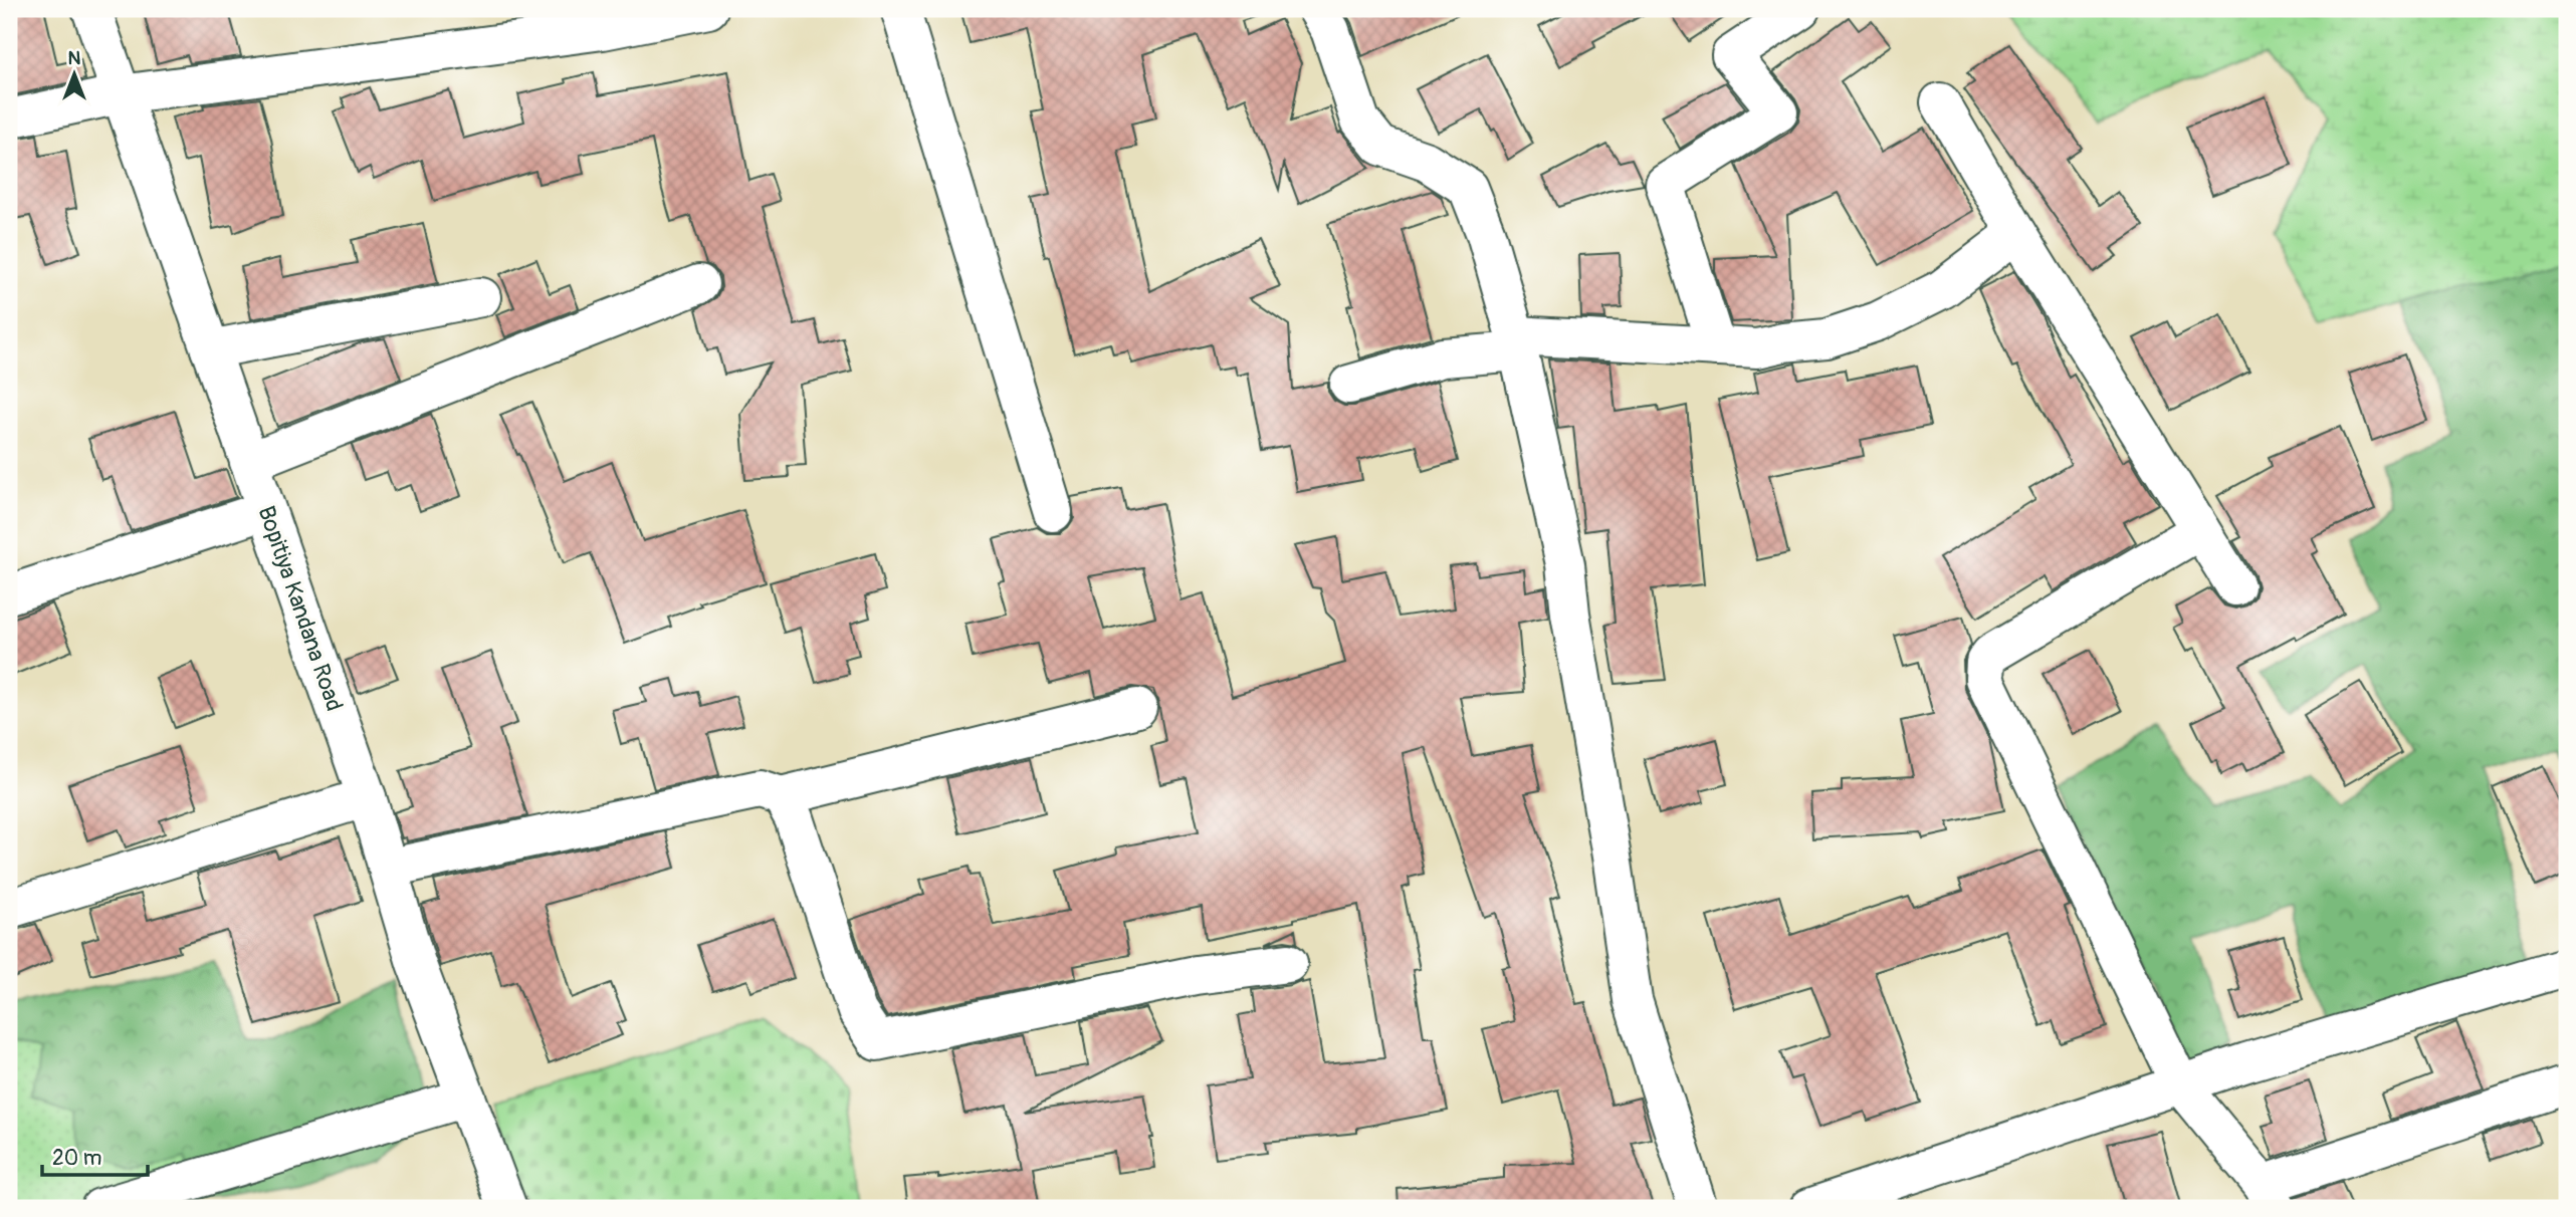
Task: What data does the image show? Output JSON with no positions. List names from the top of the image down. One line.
{"streets":{"street":["Bopitiya Kandana Road"]},"scale_bar":"20 m","north":"top"}
